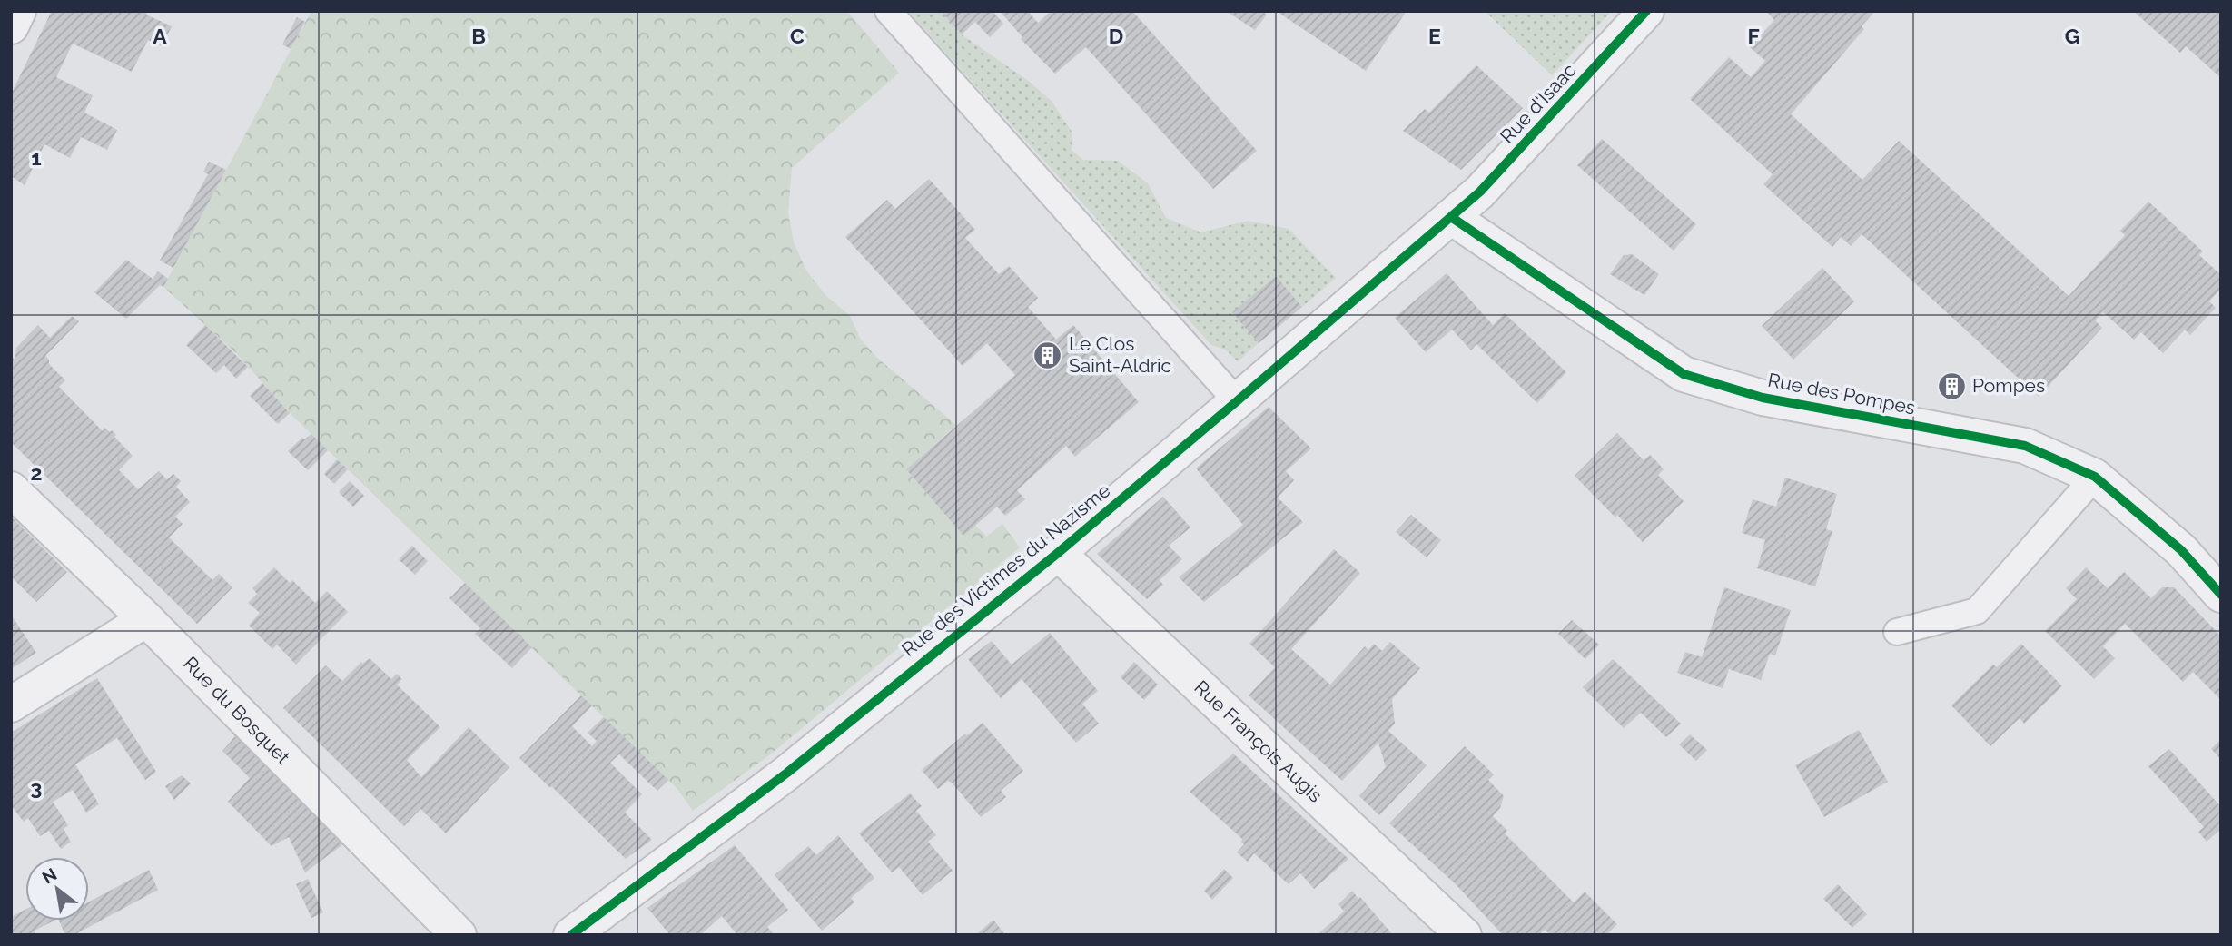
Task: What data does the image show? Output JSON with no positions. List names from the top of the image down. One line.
{"streets":{"street":["Rue d'Isaac","Rue des Pompes","Rue des Victimes du Nazisme","Rue du Bosquet","Rue François Augis"]},"crossings":[["Rue d'Isaac","Rue des Pompes"],["Rue d'Isaac","Rue des Victimes du Nazisme"],["Rue des Pompes","Rue des Victimes du Nazisme"],["Rue des Victimes du Nazisme","Rue François Augis"]],"places":{"building":["Le Clos Saint-Aldric","Pompes"]},"north":"top left","grid":{"columns":["A","B","C","D","E","F","G"],"rows":["1","2","3"]}}
